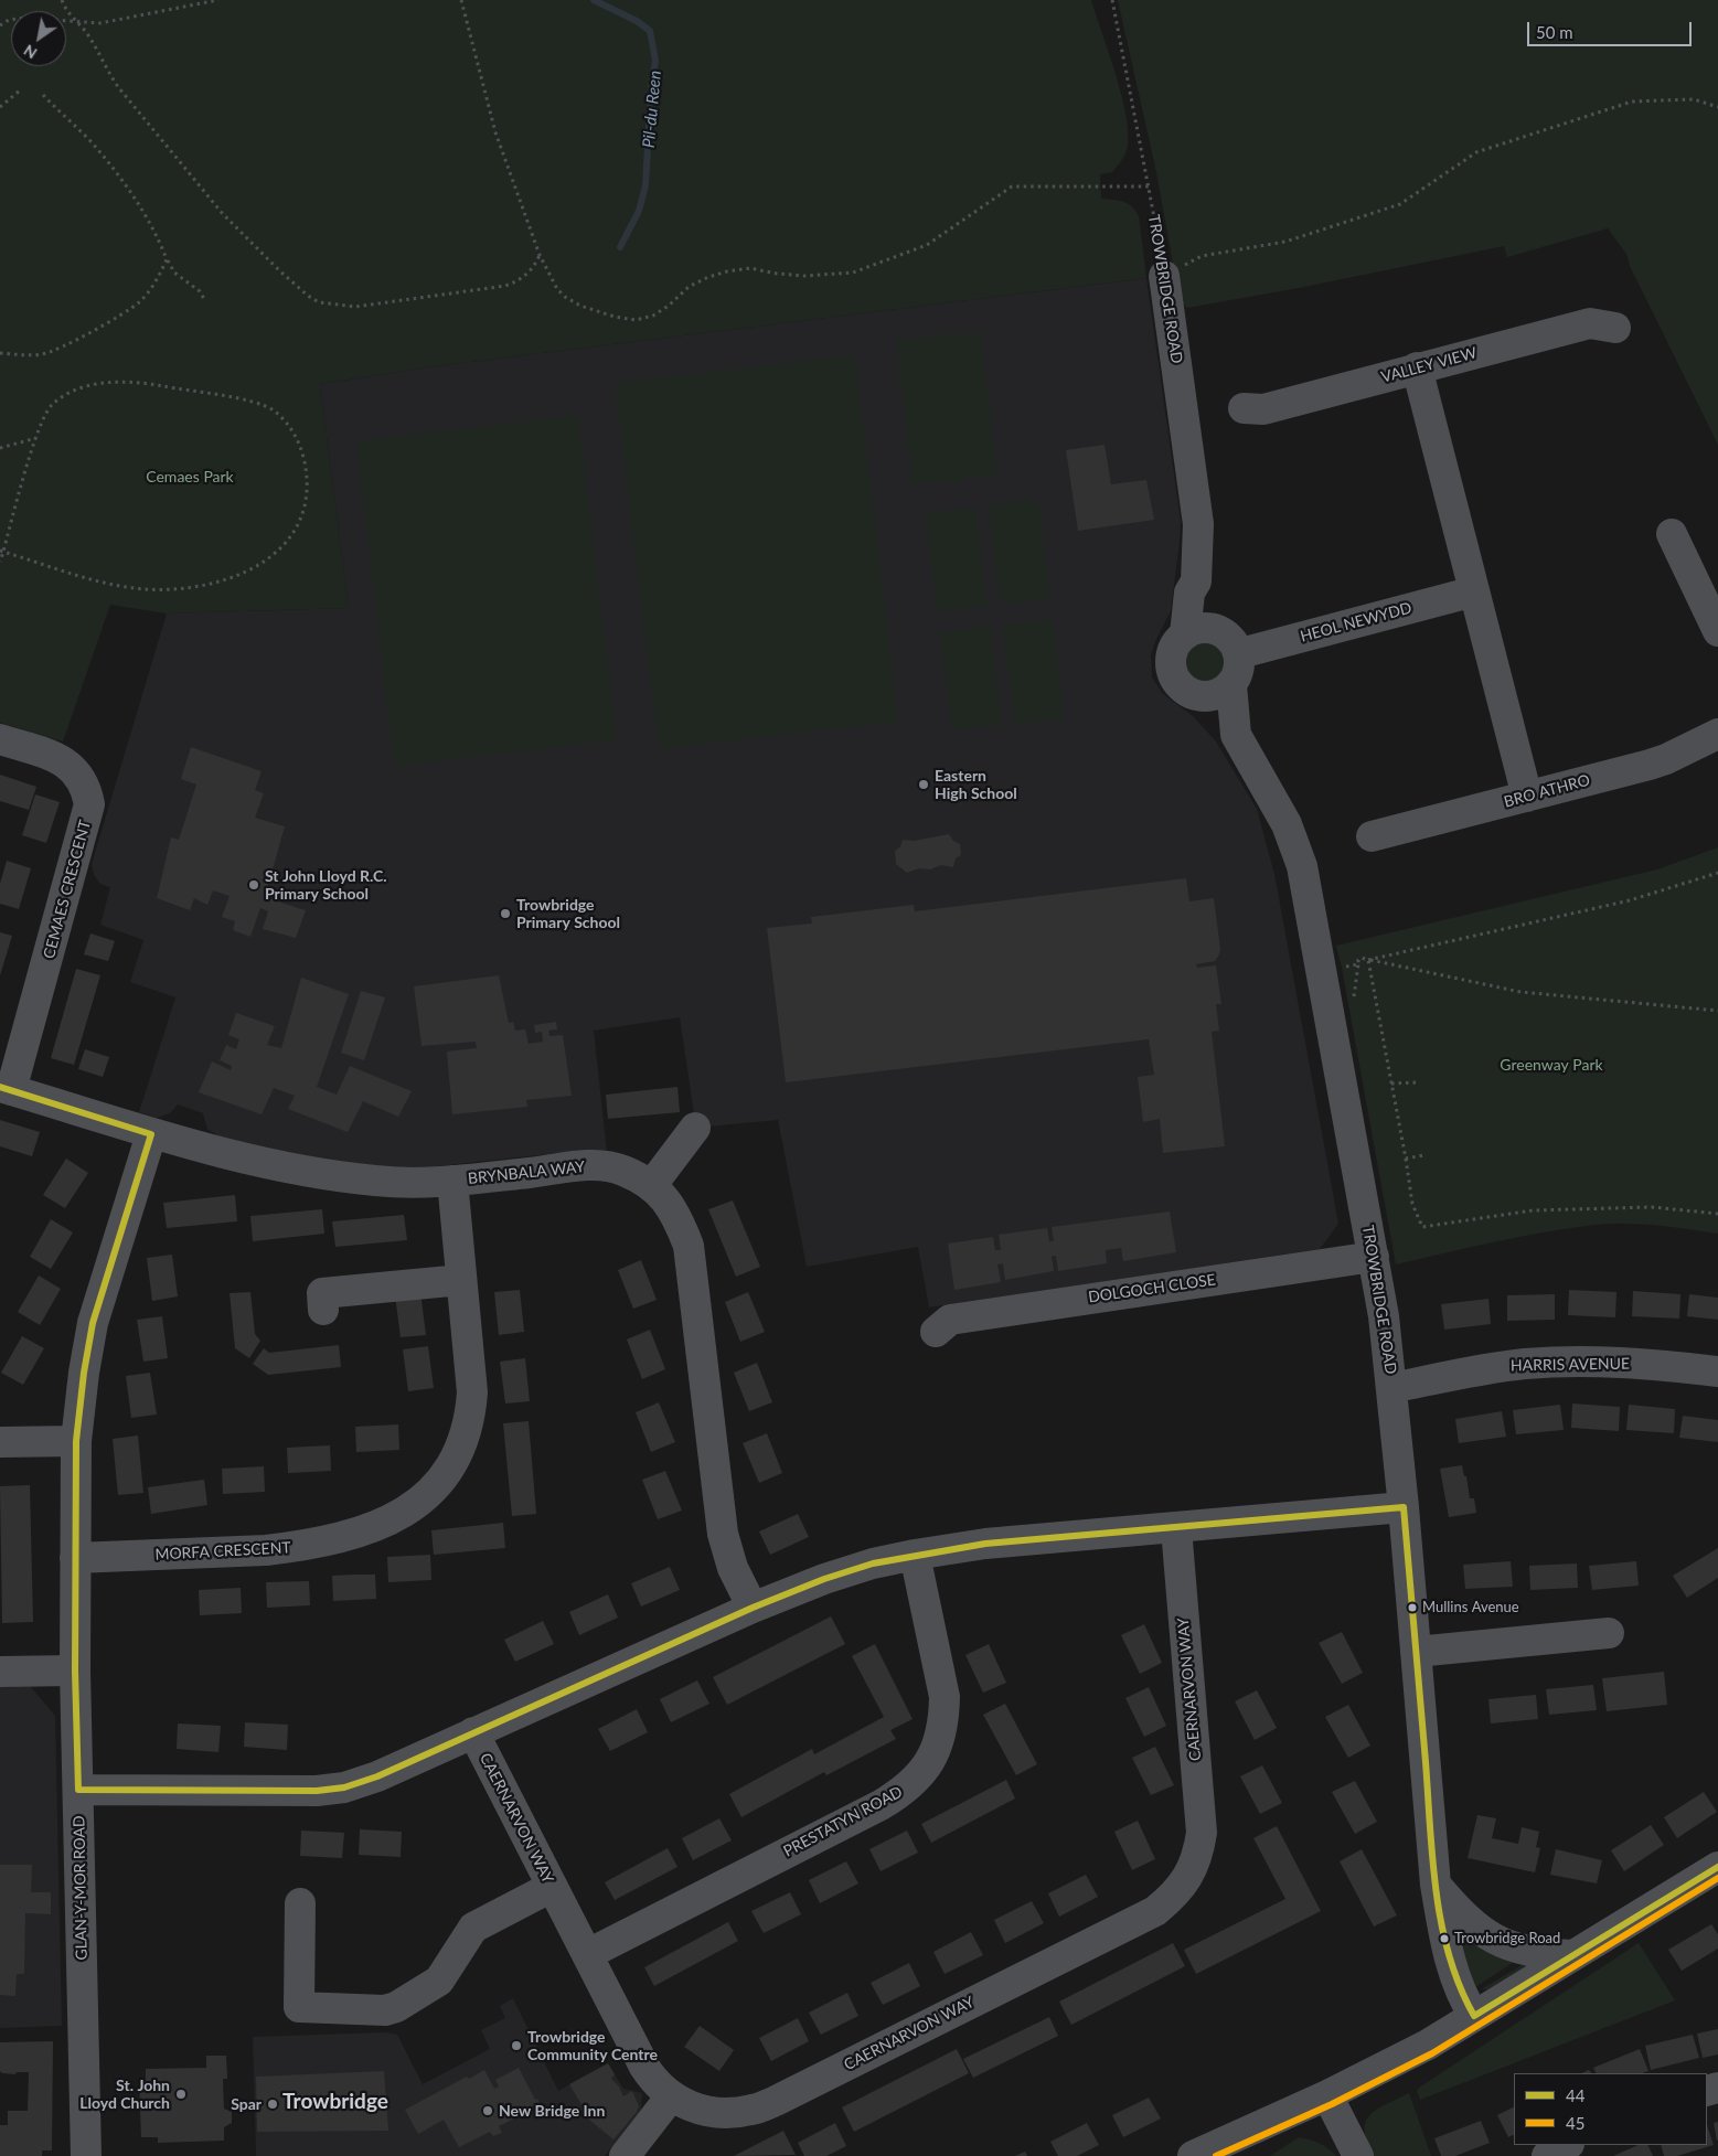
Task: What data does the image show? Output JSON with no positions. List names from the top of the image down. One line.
{"streets":{"street":["TROWBRIDGE ROAD","VALLEY VIEW","HEOL NEWYDD","BRO ATHRO","CEMAES CRESCENT","BRYNBALA WAY","DOLGOCH CLOSE","HARRIS AVENUE","MORFA CRESCENT","CAERNARVON WAY","PRESTATYN ROAD","GLAN-Y-MOR ROAD"]},"crossings":[["TROWBRIDGE ROAD","HEOL NEWYDD"],["TROWBRIDGE ROAD","DOLGOCH CLOSE"],["TROWBRIDGE ROAD","HARRIS AVENUE"],["CEMAES CRESCENT","BRYNBALA WAY"],["BRYNBALA WAY","MORFA CRESCENT"],["BRYNBALA WAY","GLAN-Y-MOR ROAD"],["MORFA CRESCENT","GLAN-Y-MOR ROAD"],["CAERNARVON WAY","PRESTATYN ROAD"]],"districts":["Trowbridge"],"water":["Pil-du Reen"],"parks":["Cemaes Park","Greenway Park"],"places":["Eastern High School","St John Lloyd R.C. Primary School","Trowbridge Primary School","Mullins Avenue","Trowbridge Road","Trowbridge Community Centre","St. John Lloyd Church","Spar","New Bridge Inn"],"lines":["transit line 44","transit line 45"],"legend":["44","45"],"scale_bar":"50 m","north":"bottom left"}
